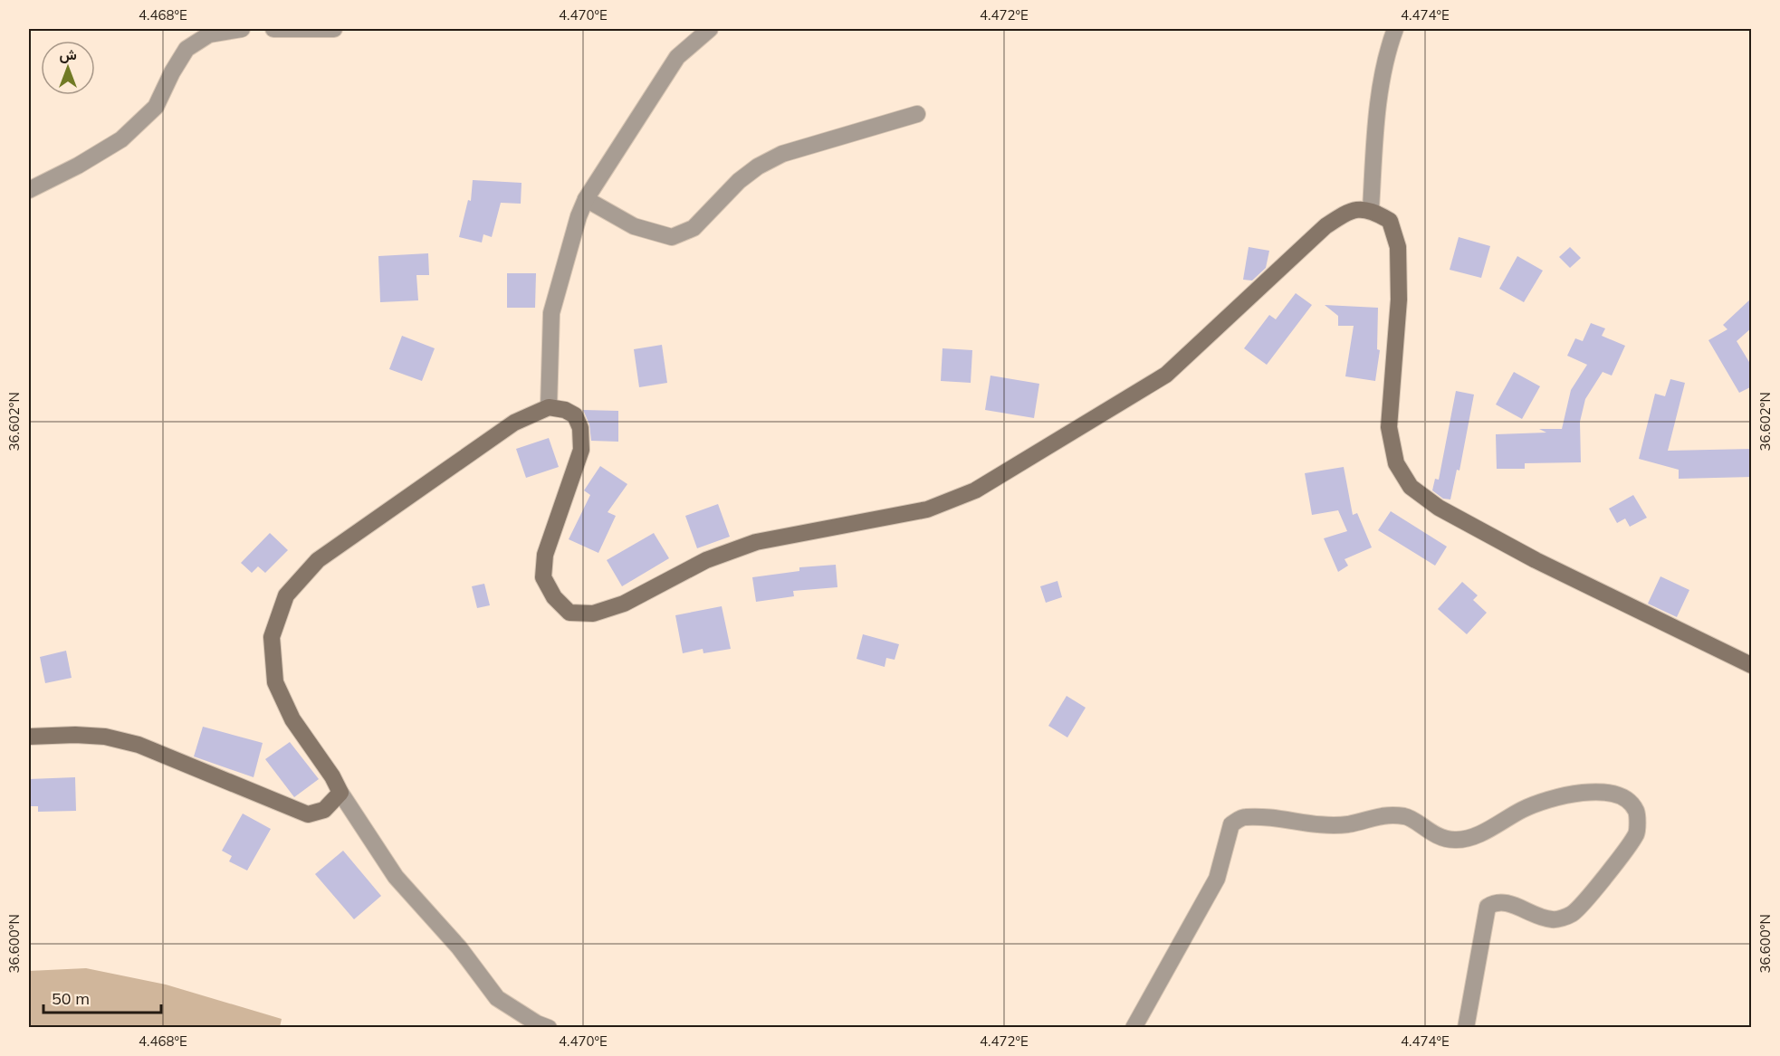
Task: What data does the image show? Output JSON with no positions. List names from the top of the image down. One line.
{"scale_bar":"50 m","north":"top","coordinates":["4.468°E","4.470°E","4.472°E","4.474°E","36.602°N","36.600°N"]}
